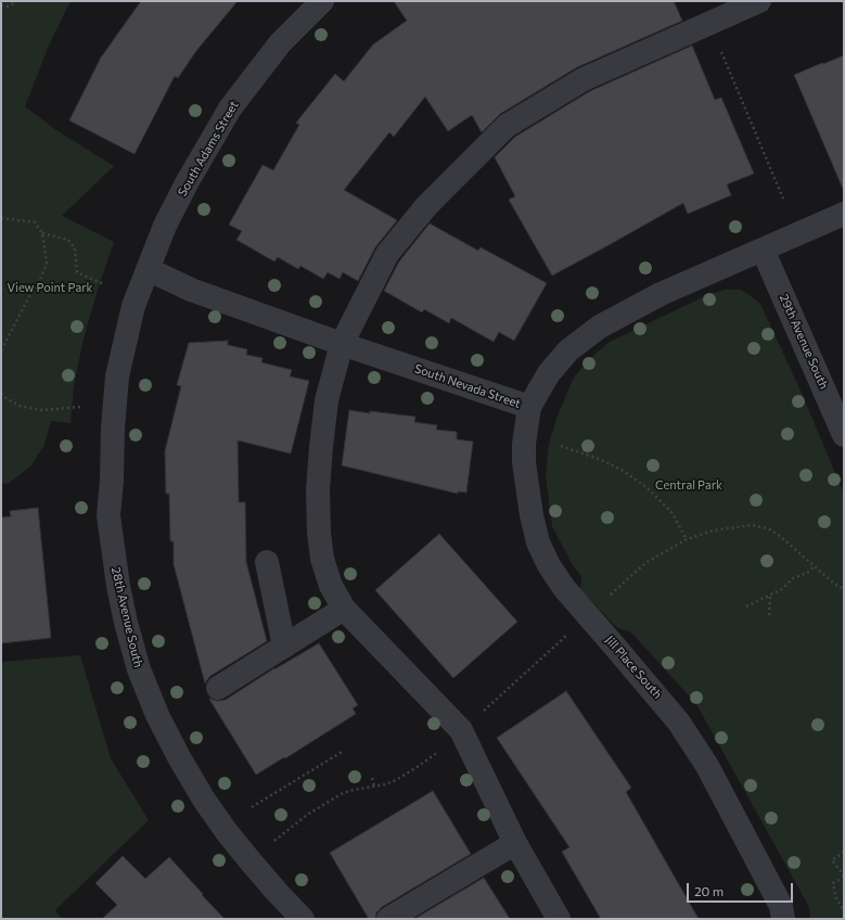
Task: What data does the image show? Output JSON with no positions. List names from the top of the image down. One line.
{"streets":{"street":["South Adams Street","29th Avenue South","South Nevada Street","28th Avenue South","Jill Place South"]},"crossings":[["South Adams Street","South Nevada Street"],["South Adams Street","28th Avenue South"],["29th Avenue South","South Nevada Street"],["South Nevada Street","28th Avenue South"],["South Nevada Street","Jill Place South"]],"parks":["View Point Park","Central Park"],"scale_bar":"20 m"}
